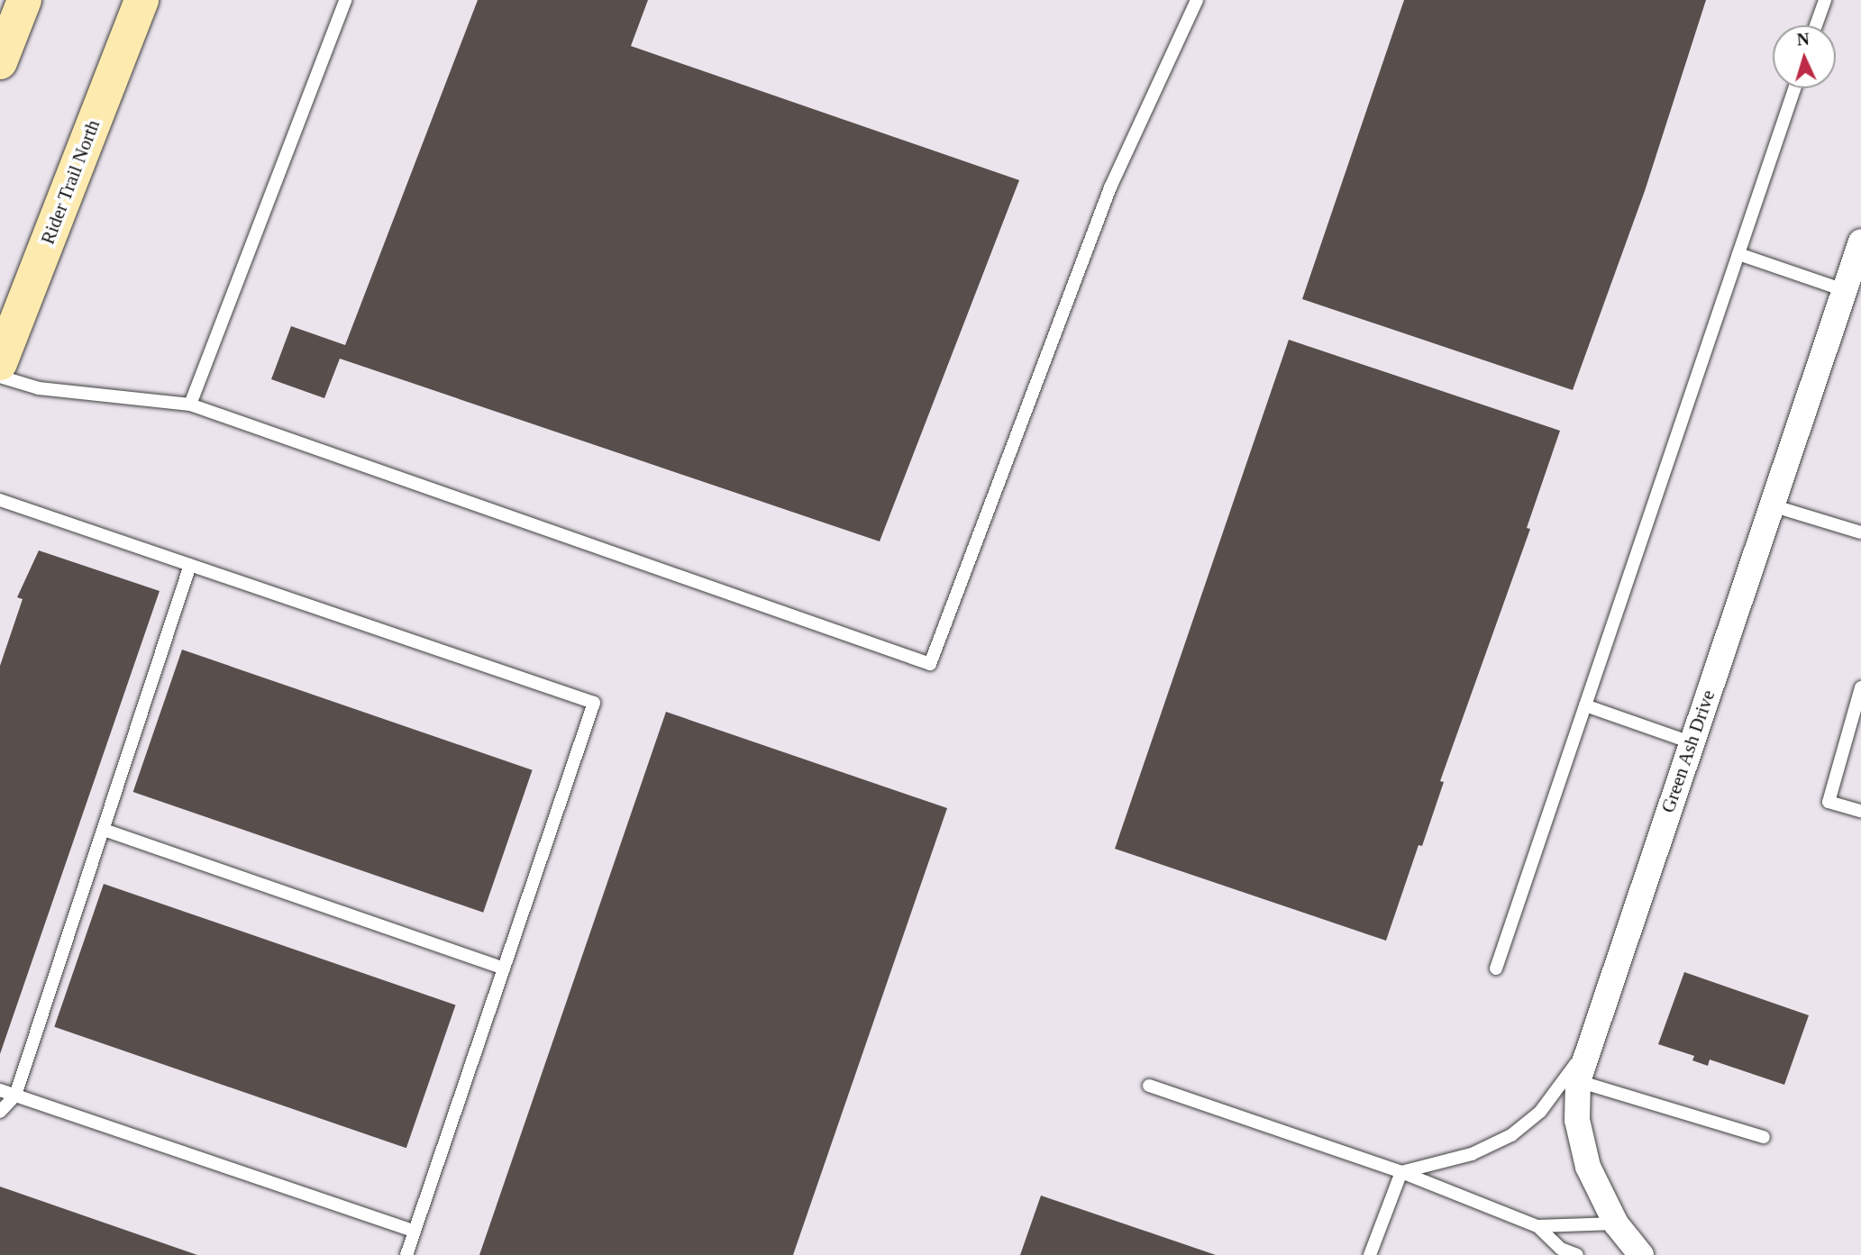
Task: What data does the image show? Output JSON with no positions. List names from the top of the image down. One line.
{"streets":{"street":["Rider Trail North","Green Ash Drive"]},"north":"top"}
